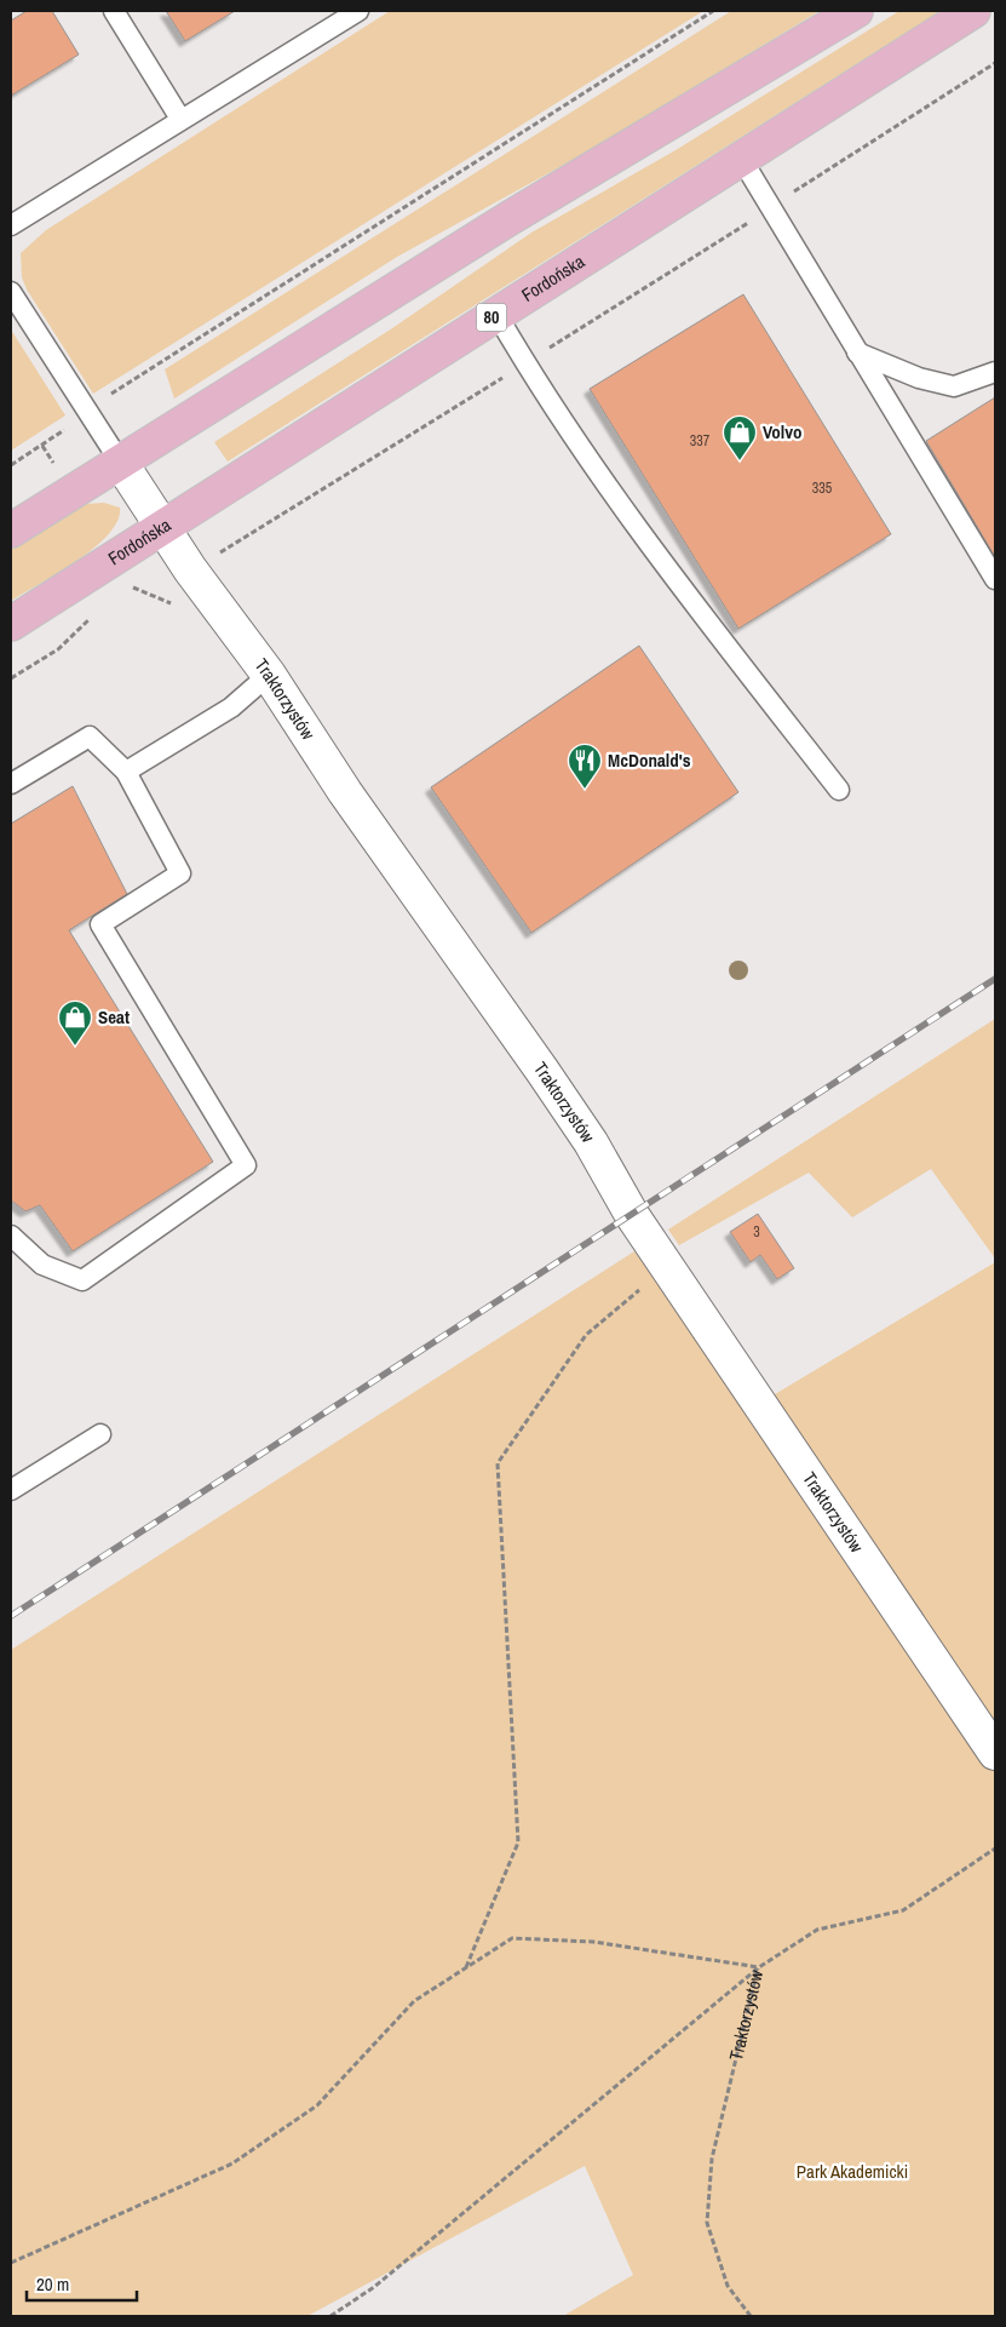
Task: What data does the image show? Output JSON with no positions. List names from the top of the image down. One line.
{"streets":{"main road":["Fordońska","80"],"street":["Traktorzystów"]},"crossings":[["Fordońska","Traktorzystów"]],"parks":["Park Akademicki"],"places":{"shop":["Volvo","Seat"],"restaurant":["McDonald's"]},"house_numbers":["337","335","3"],"scale_bar":"20 m"}
